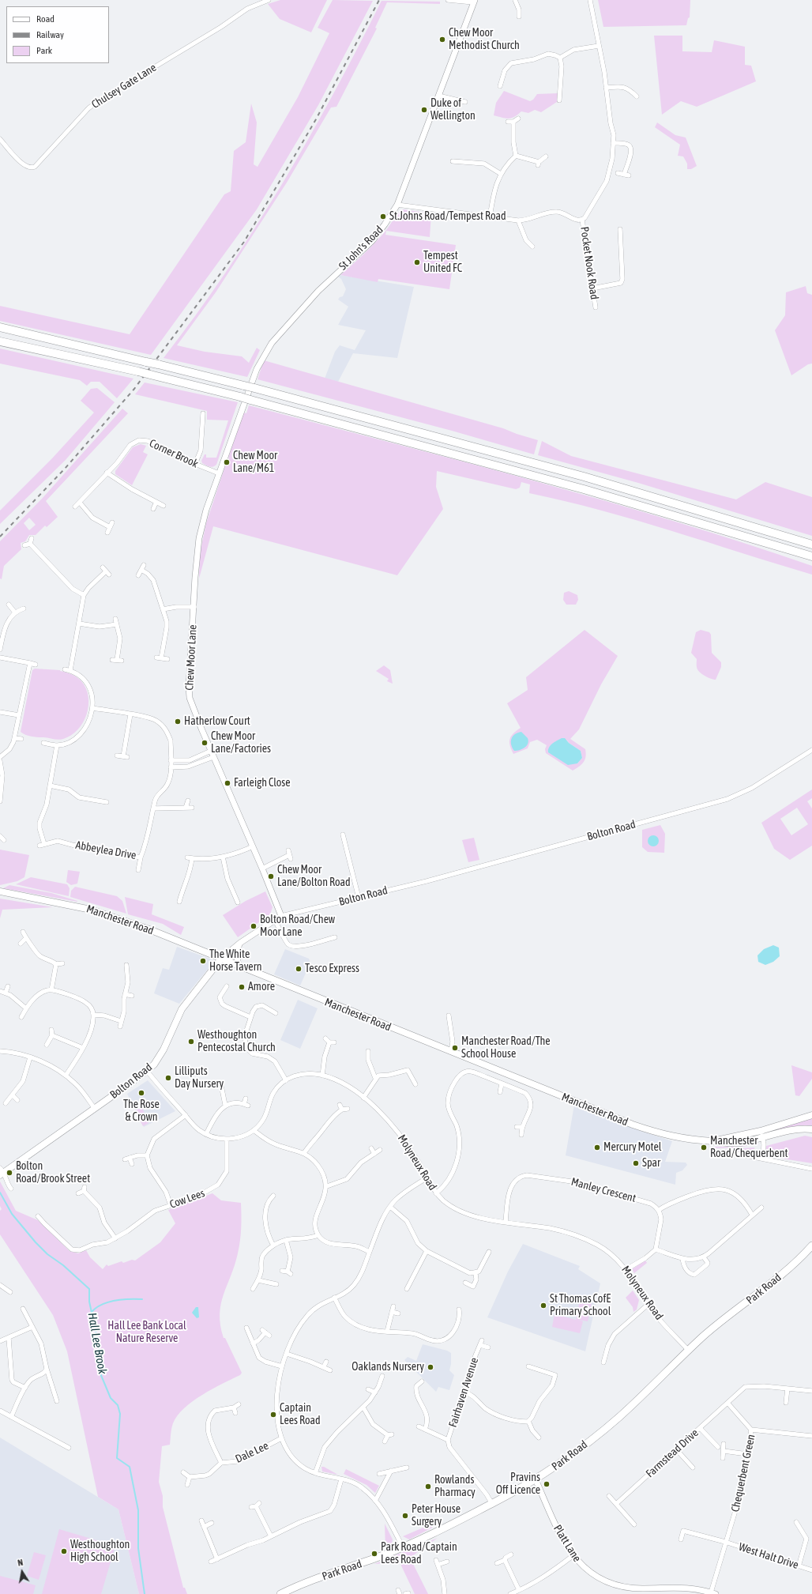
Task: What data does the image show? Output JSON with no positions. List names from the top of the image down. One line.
{"streets":{"highway":["Park Road"],"main road":["Bolton Road","Manchester Road"],"street":["Chulsey Gate Lane","St John's Road","Pocket Nook Road","Corner Brook","Chew Moor Lane","Abbeylea Drive","Molyneux Road","Manley Crescent","Cow Lees","Fairhaven Avenue","Dale Lee","Farmstead Drive","Chequerbent Green","Platt Lane","West Halt Drive"]},"crossings":[["St John's Road","Chew Moor Lane"],["Corner Brook","Chew Moor Lane"],["Chew Moor Lane","Bolton Road"],["Bolton Road","Manchester Road"],["Bolton Road","Molyneux Road"],["Molyneux Road","Manley Crescent"],["Molyneux Road","Cow Lees"],["Molyneux Road","Park Road"],["Park Road","Platt Lane"],["Chequerbent Green","Platt Lane"],["Chequerbent Green","West Halt Drive"]],"water":["Hall Lee Brook"],"parks":["Hall Lee Bank Local Nature Reserve"],"places":["Chew Moor Methodist Church","Duke of Wellington","St.Johns Road/Tempest Road","Tempest United FC","Chew Moor Lane/M61","Hatherlow Court","Chew Moor Lane/Factories","Farleigh Close","Chew Moor Lane/Bolton Road","Bolton Road/Chew Moor Lane","The White Horse Tavern","Tesco Express","Amore","Westhoughton Pentecostal Church","Manchester Road/The School House","Lilliputs Day Nursery","The Rose & Crown","Mercury Motel","Manchester Road/Chequerbent","Spar","Bolton Road/Brook Street","St Thomas CofE Primary School","Oaklands Nursery","Captain Lees Road","Pravins Off Licence","Rowlands Pharmacy","Peter House Surgery","Westhoughton High School","Park Road/Captain Lees Road"],"legend":["Road","Railway","Park"],"north":"top"}
